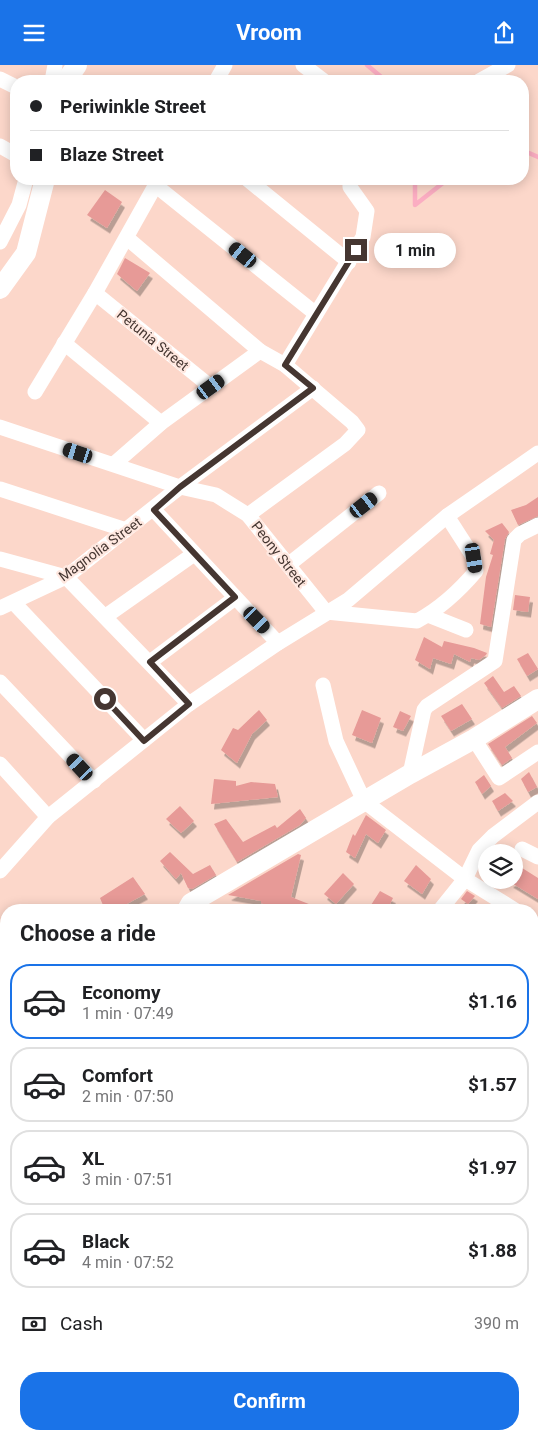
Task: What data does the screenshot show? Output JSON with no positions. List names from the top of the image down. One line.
{"streets":{"street":["Petunia Street","Magnolia Street","Peony Street"]},"crossings":[["Magnolia Street","Peony Street"]],"page":{"header":"Vroom","banner":["Periwinkle Street","Blaze Street"],"bubble":"1 min","heading":"Choose a ride","list":[{"name":"Economy","note":"1 min · 07:49","value":"$1.16"},{"name":"Comfort","note":"2 min · 07:50","value":"$1.57"},{"name":"XL","note":"3 min · 07:51","value":"$1.97"},{"name":"Black","note":"4 min · 07:52","value":"$1.88"}],"pay":["Cash","390 m"],"buttons":"Confirm"}}
